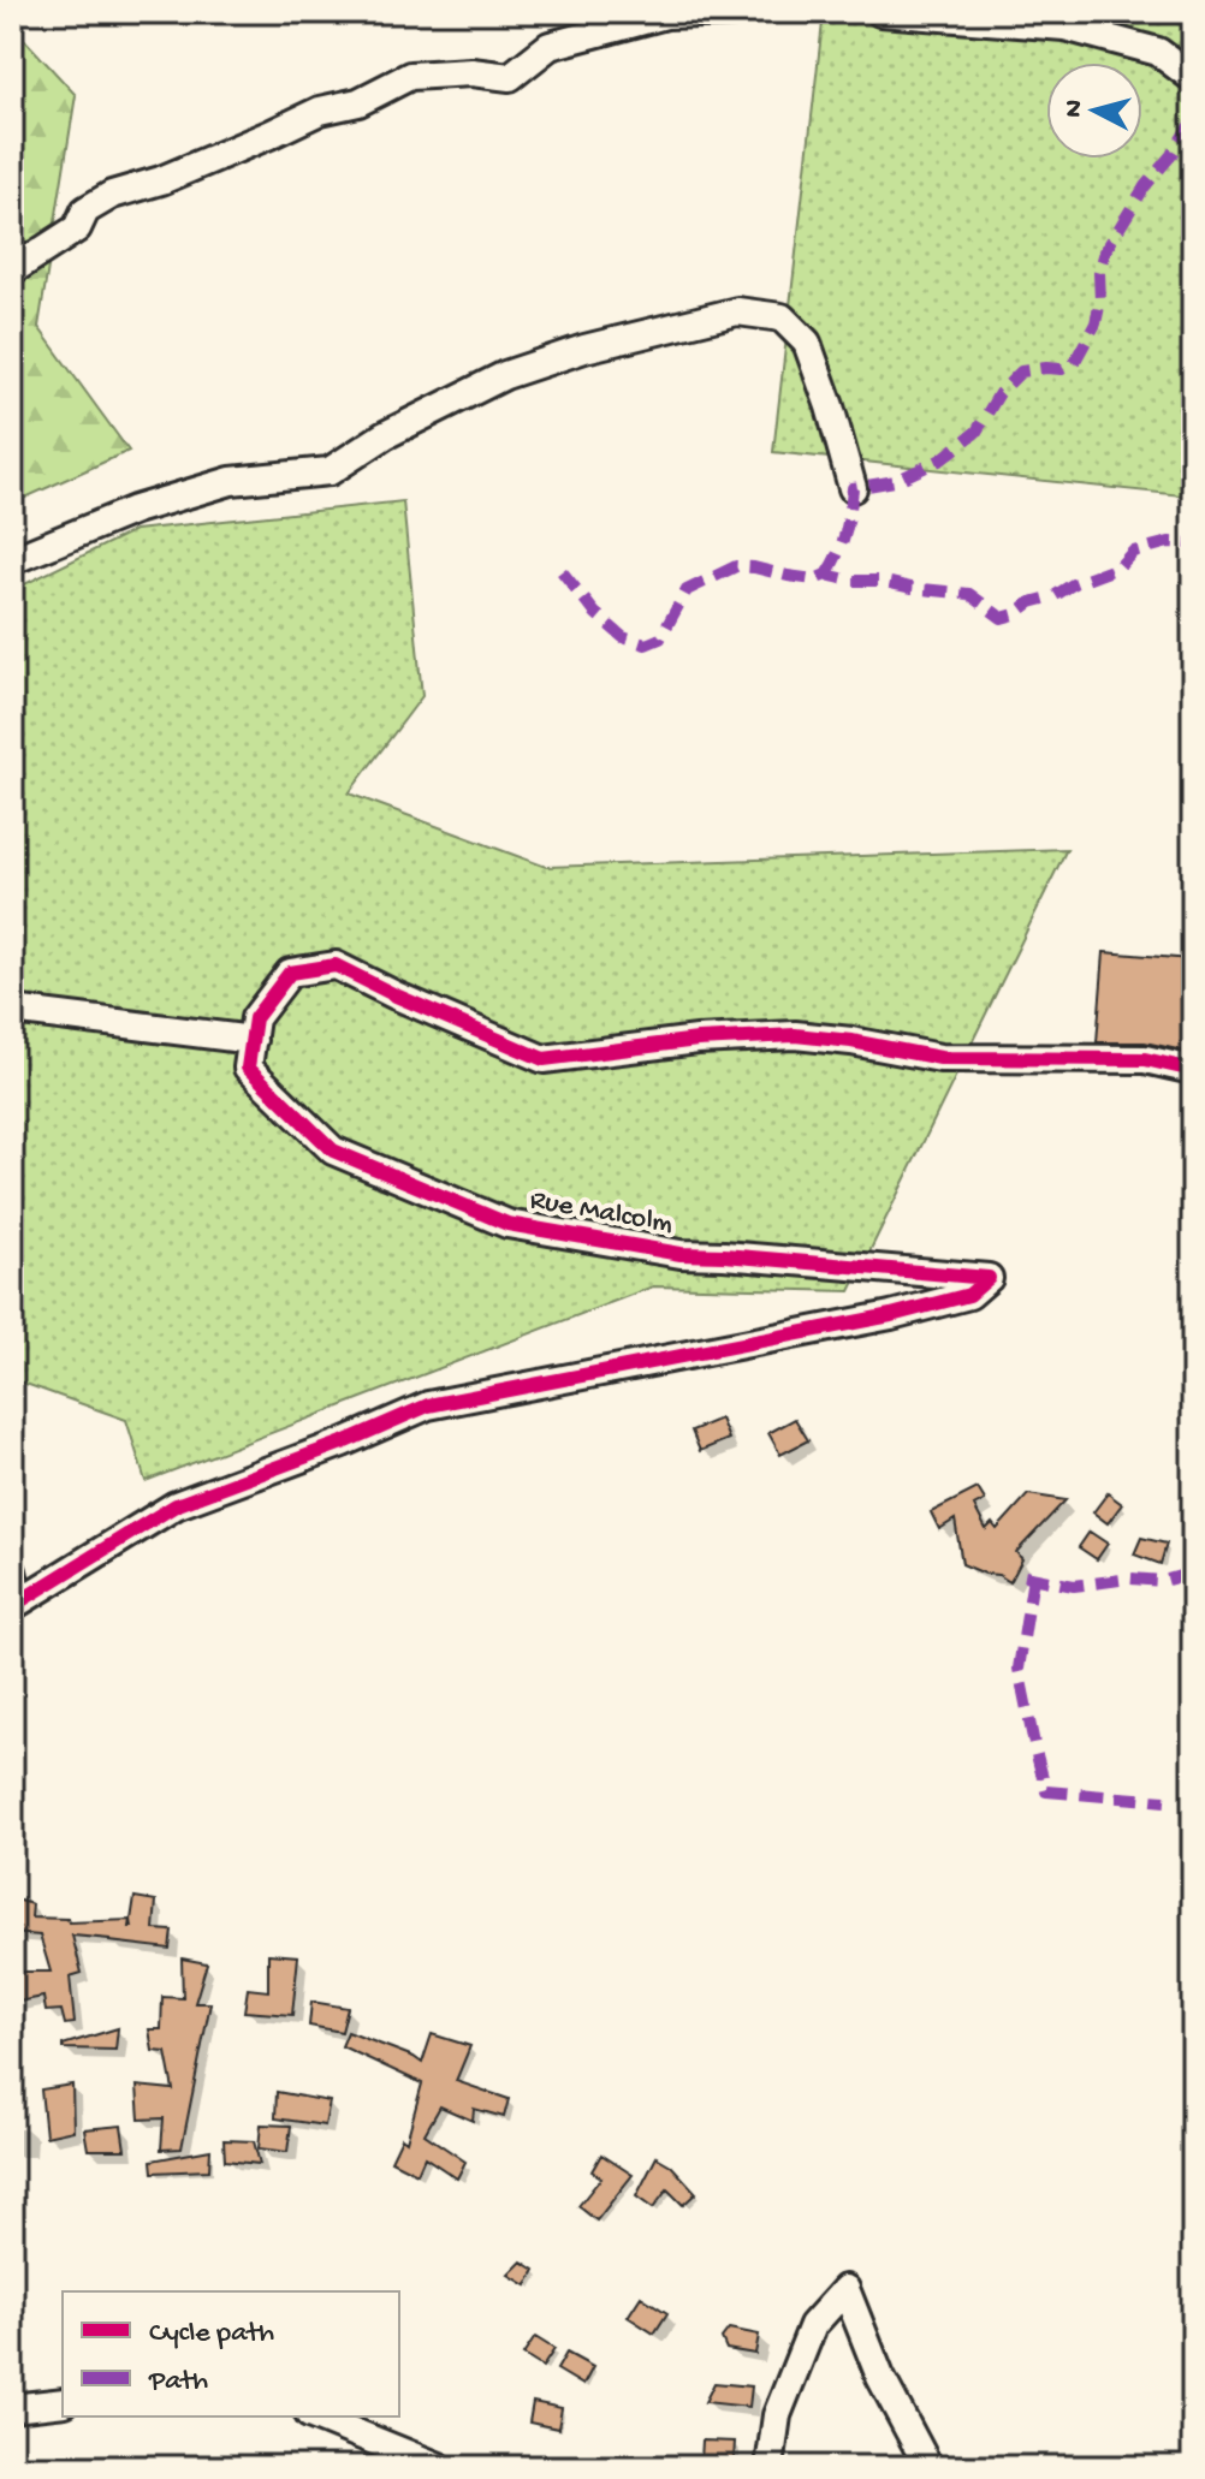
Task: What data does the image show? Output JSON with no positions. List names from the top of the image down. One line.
{"streets":{"street":["Rue Malcolm"]},"legend":["Cycle path","Path"],"north":"left"}
